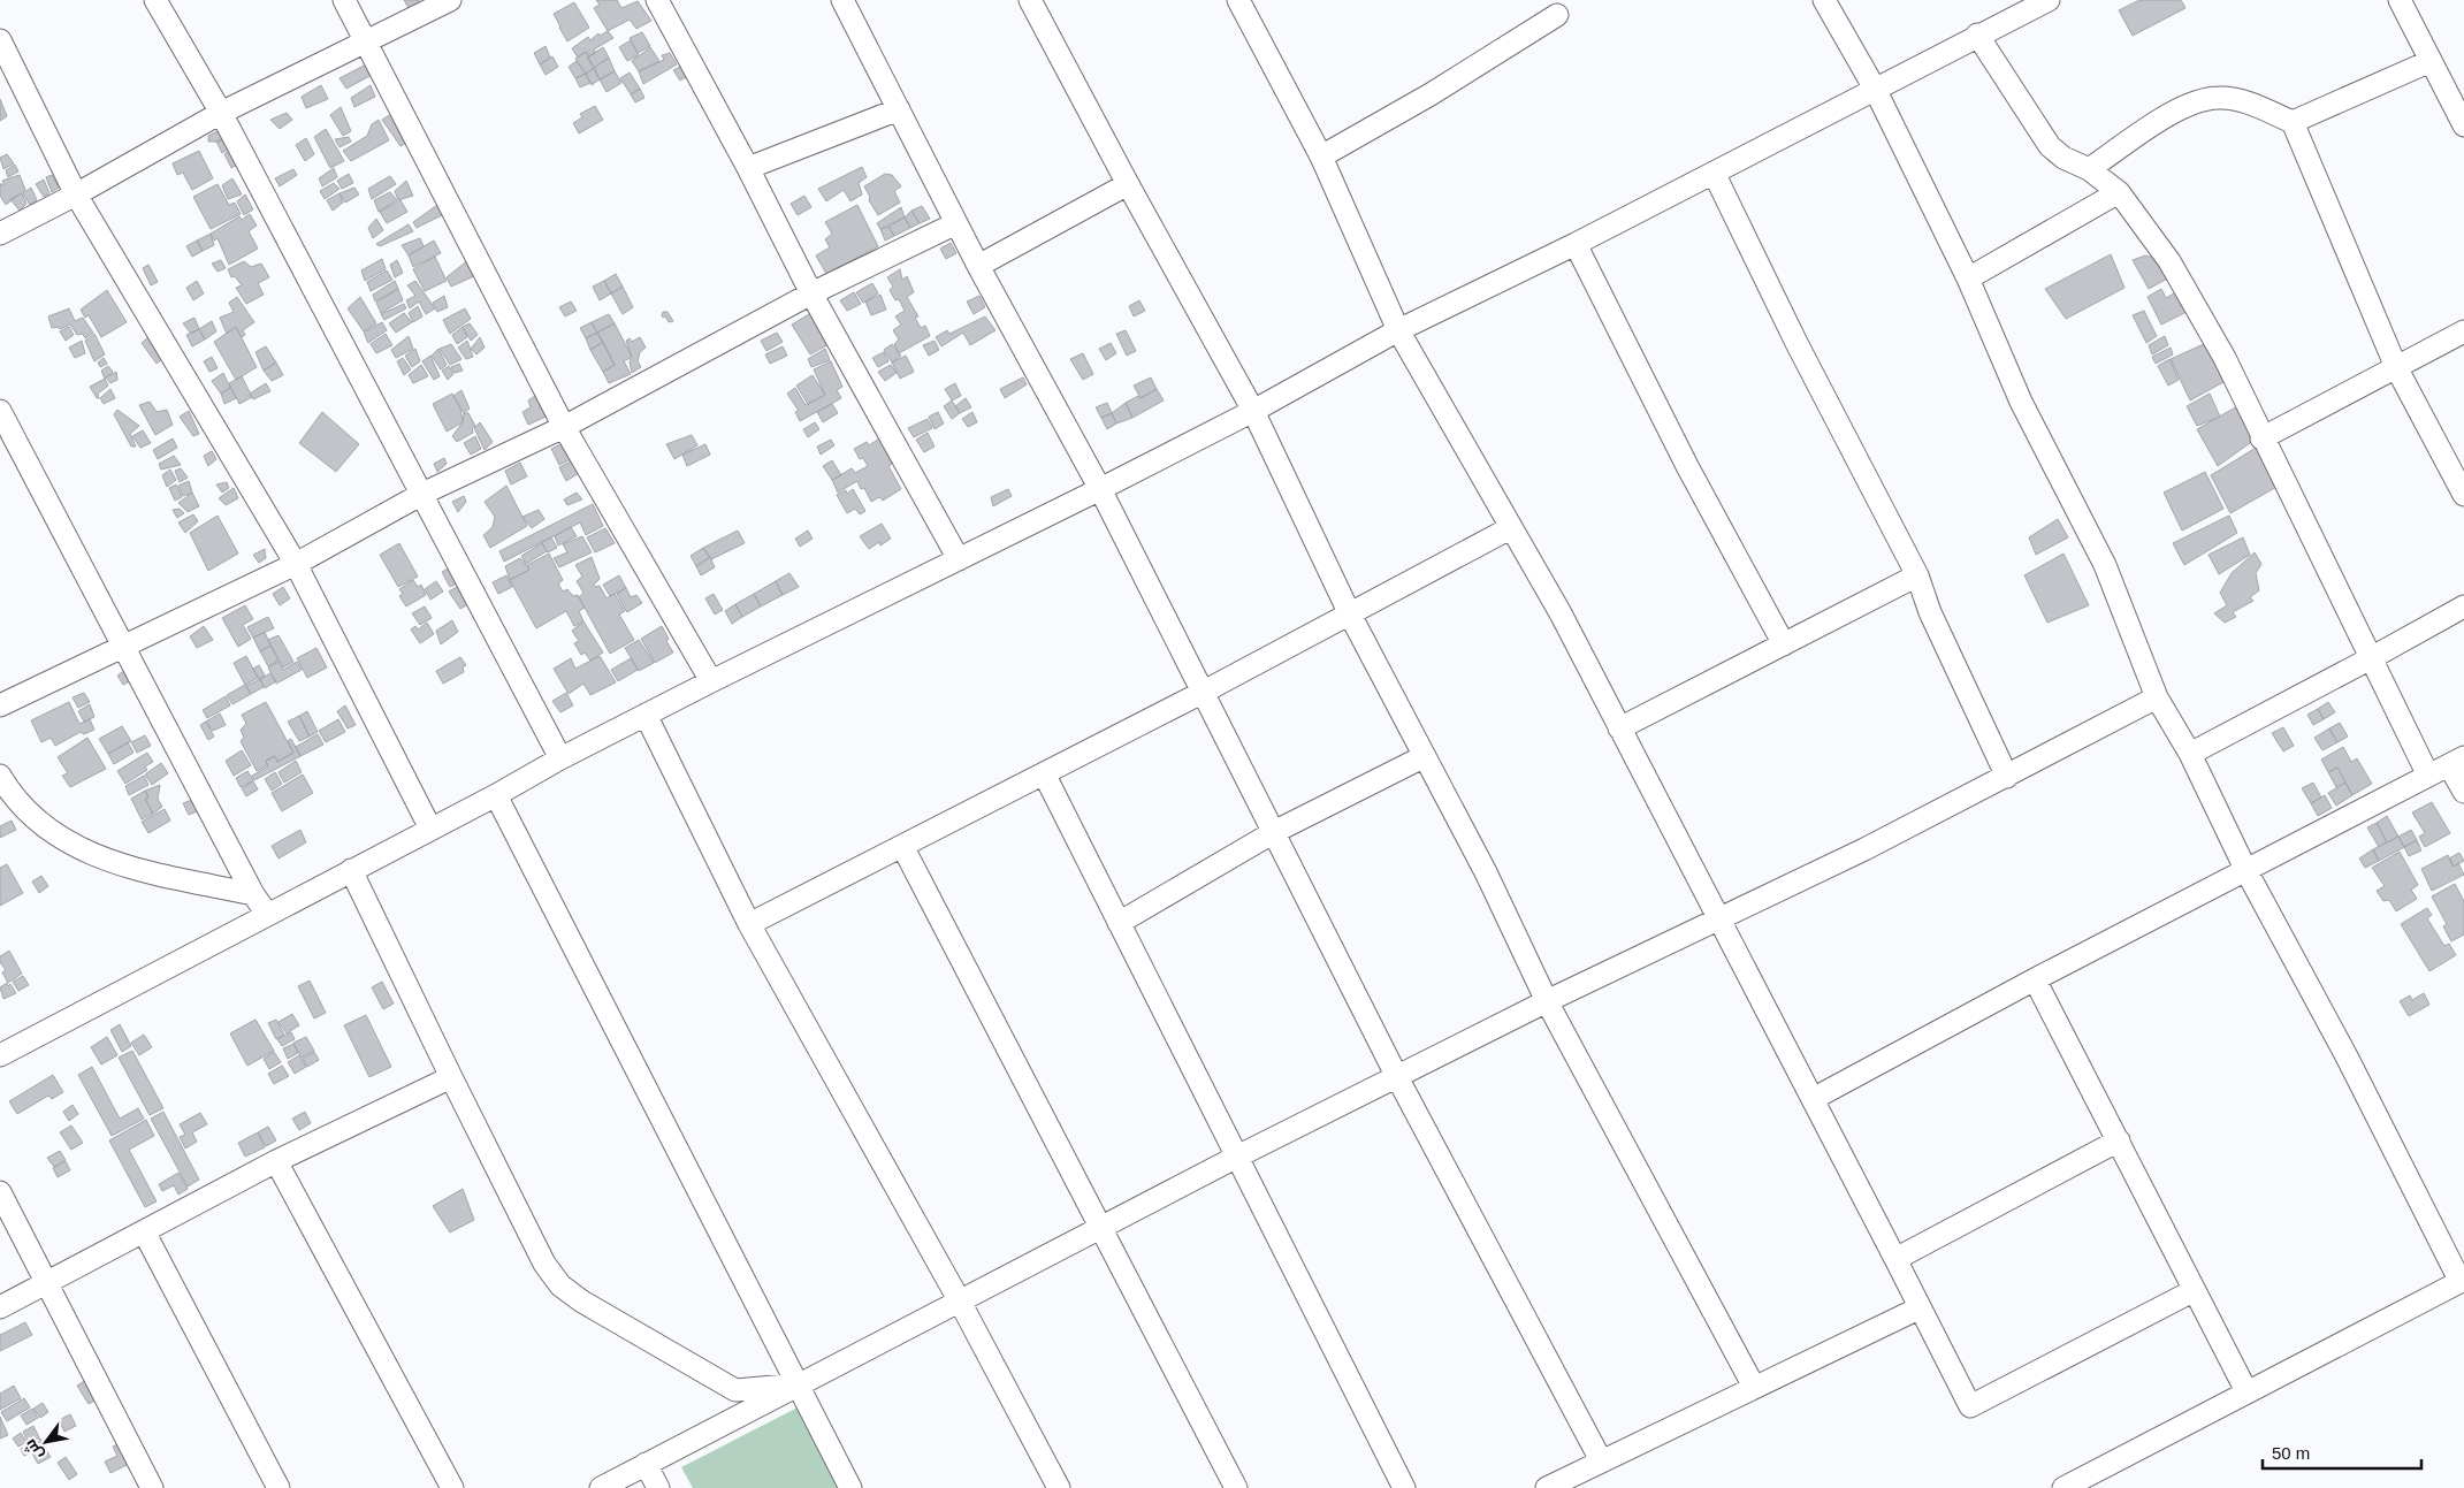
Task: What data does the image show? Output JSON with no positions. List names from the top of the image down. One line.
{"scale_bar":"50 m","north":"bottom left"}
